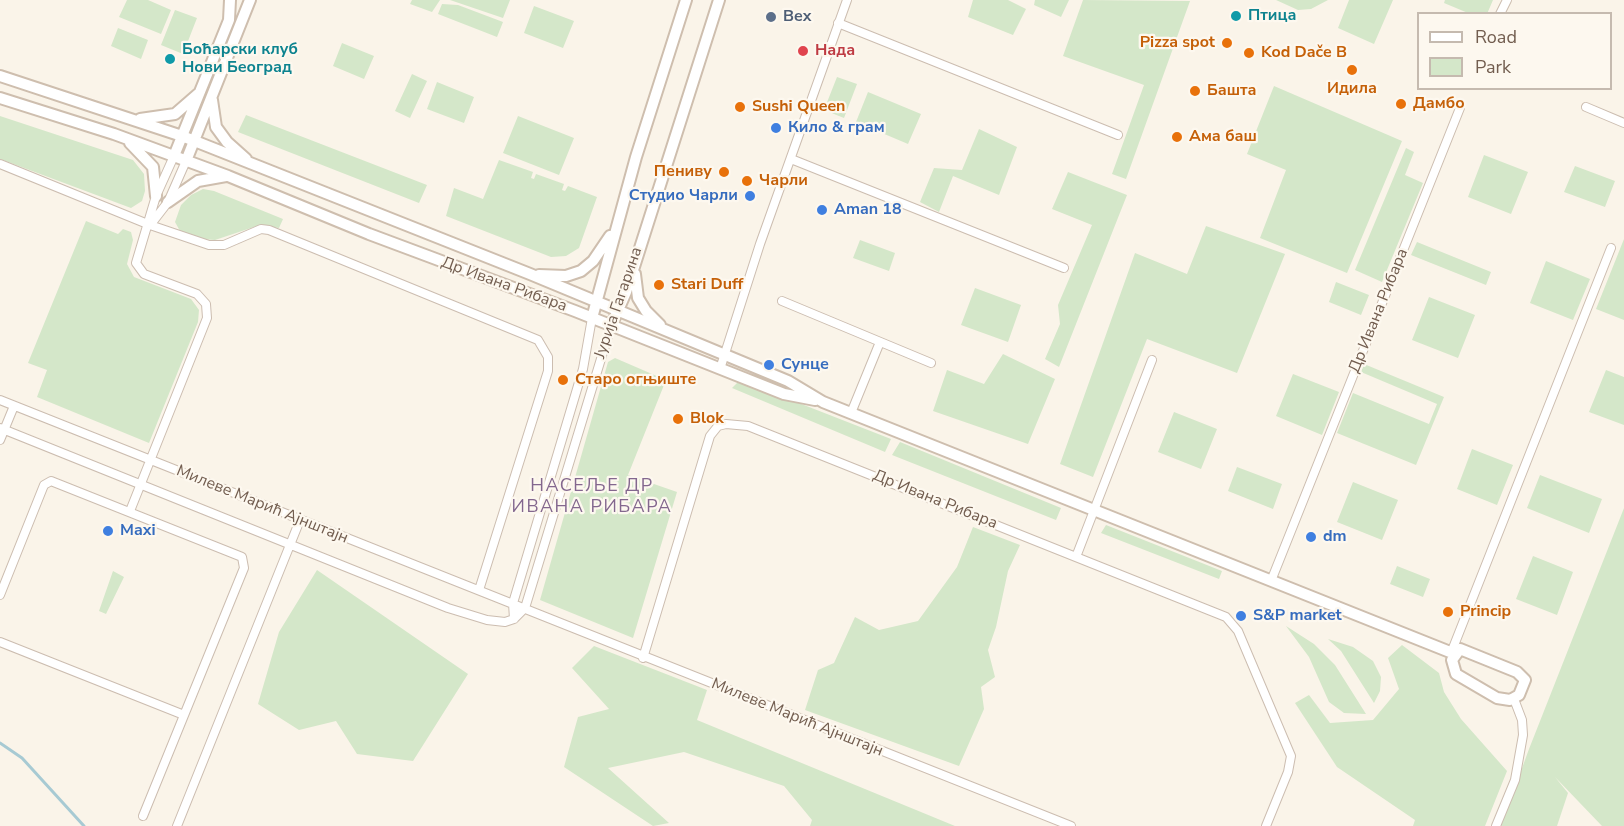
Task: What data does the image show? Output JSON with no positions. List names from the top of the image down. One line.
{"streets":{"main road":["Др Ивана Рибара","Јурија Гагарина"],"street":["Милеве Марић Ајнштајн"]},"crossings":[["Др Ивана Рибара","Јурија Гагарина"],["Др Ивана Рибара","Милеве Марић Ајнштајн"],["Јурија Гагарина","Милеве Марић Ајнштајн"]],"districts":["НАСЕЉЕ ДР ИВАНА РИБАРА"],"places":["Птица","Bex","Pizza spot","Нада","Kod Dače B","Боћарски клуб Нови Београд","Идила","Башта","Дамбо","Sushi Queen","Кило & грам","Ама баш","Пениву","Чарли","Студио Чарли","Aman 18","Stari Duff","Сунце","Старо огњиште","Blok","Maxi","dm","Princip","S&P market"],"legend":["Road","Park"]}
